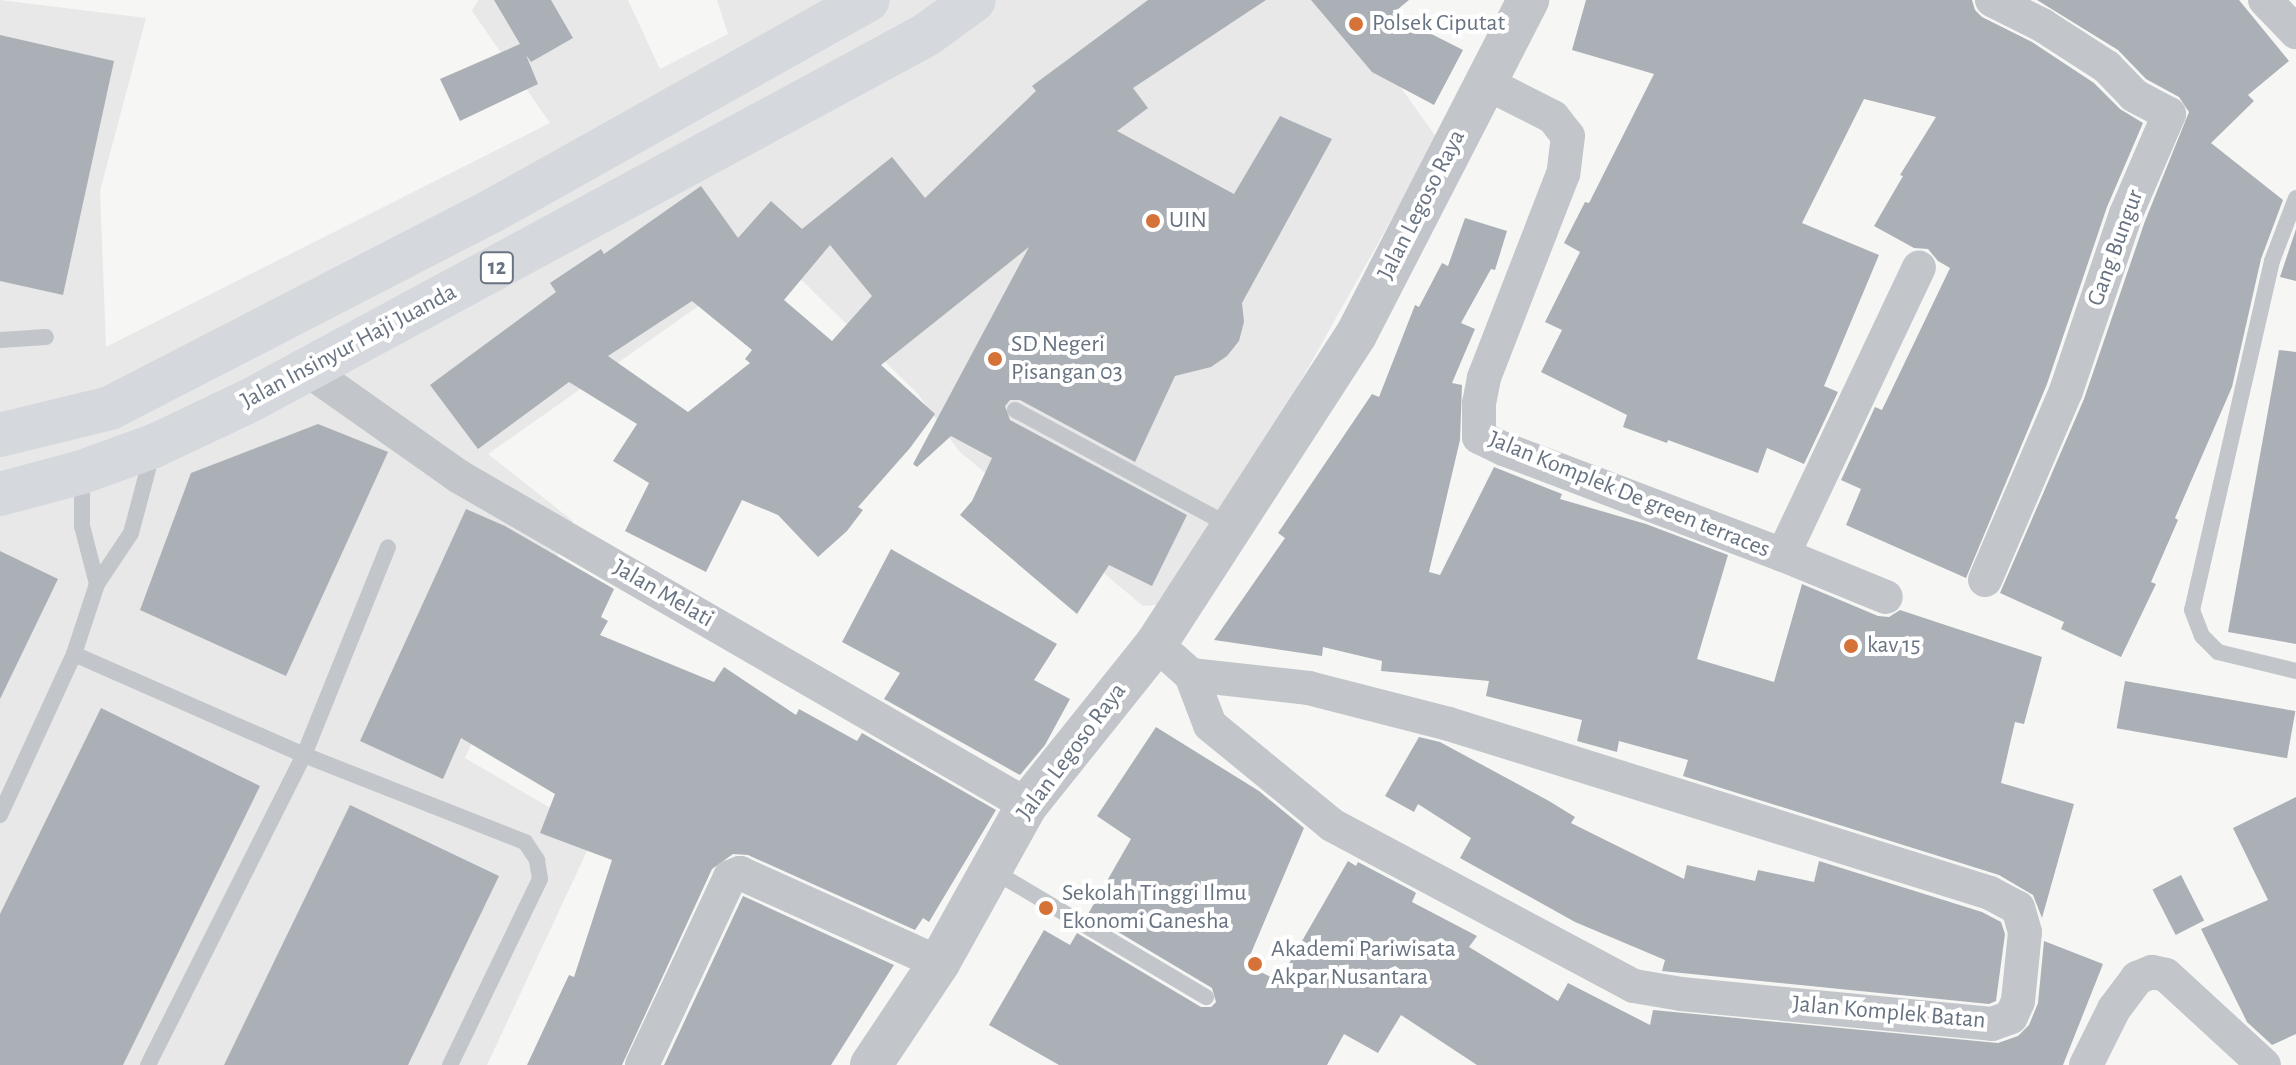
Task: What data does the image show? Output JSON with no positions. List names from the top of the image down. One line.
{"streets":{"highway":["12","Jalan Insinyur Haji Juanda"],"street":["Jalan Legoso Raya","Gang Bungur","Jalan Komplek De green terraces","Jalan Melati","Jalan Komplek Batan"]},"crossings":[["Jalan Legoso Raya","Jalan Komplek De green terraces"],["Jalan Legoso Raya","Jalan Melati"],["Jalan Legoso Raya","Jalan Komplek Batan"],["Jalan Insinyur Haji Juanda","Jalan Melati"]],"places":["Polsek Ciputat","UIN","SD Negeri Pisangan 03","kav 15","Sekolah Tinggi Ilmu Ekonomi Ganesha","Akademi Pariwisata Akpar Nusantara"]}
